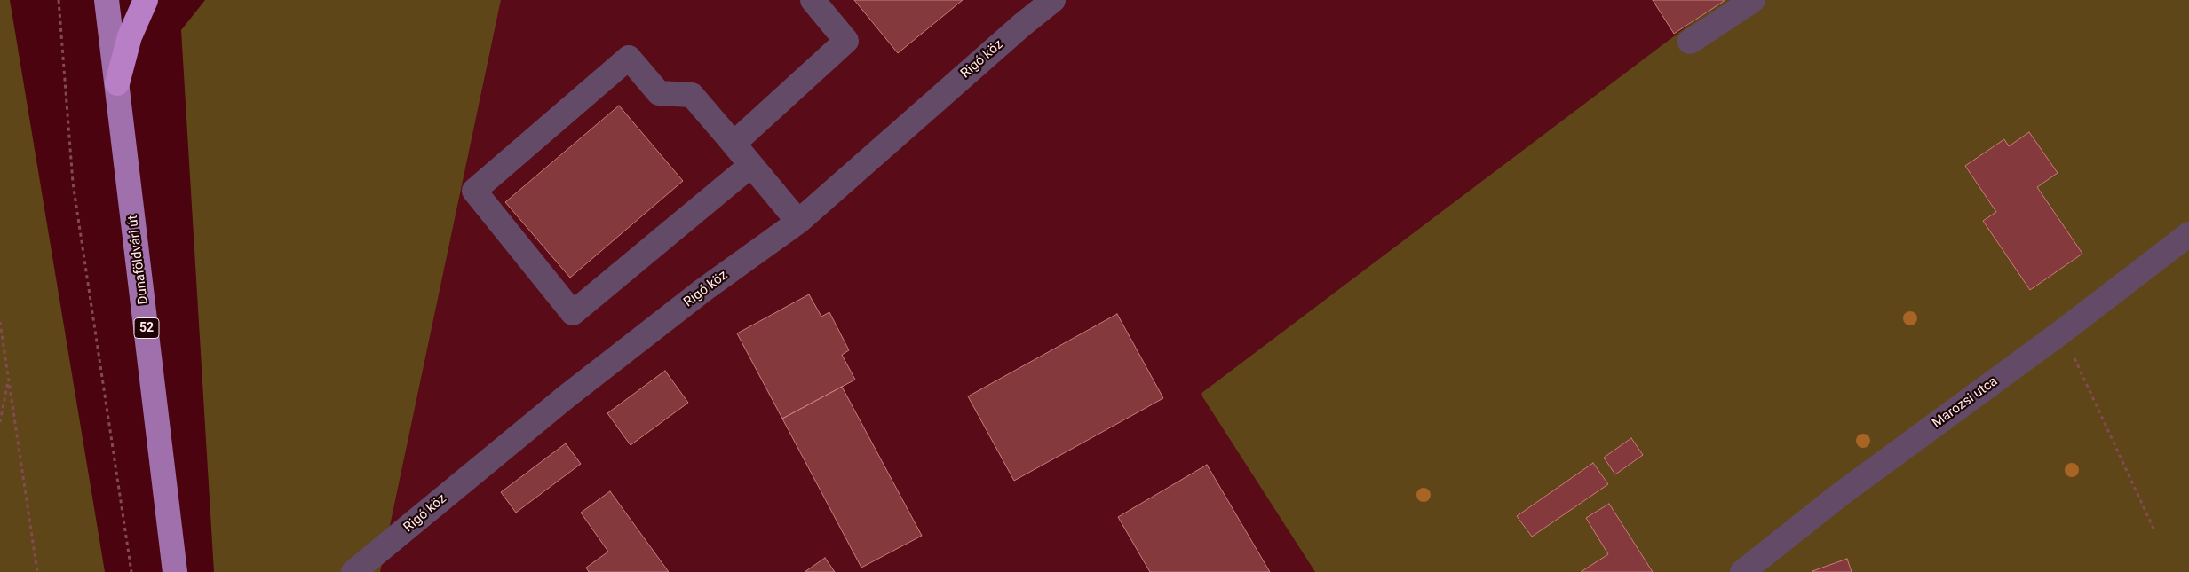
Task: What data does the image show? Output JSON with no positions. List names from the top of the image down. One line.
{"streets":{"main road":["Dunaföldvári út","52"],"street":["Rigó köz","Marozsi utca"]}}
